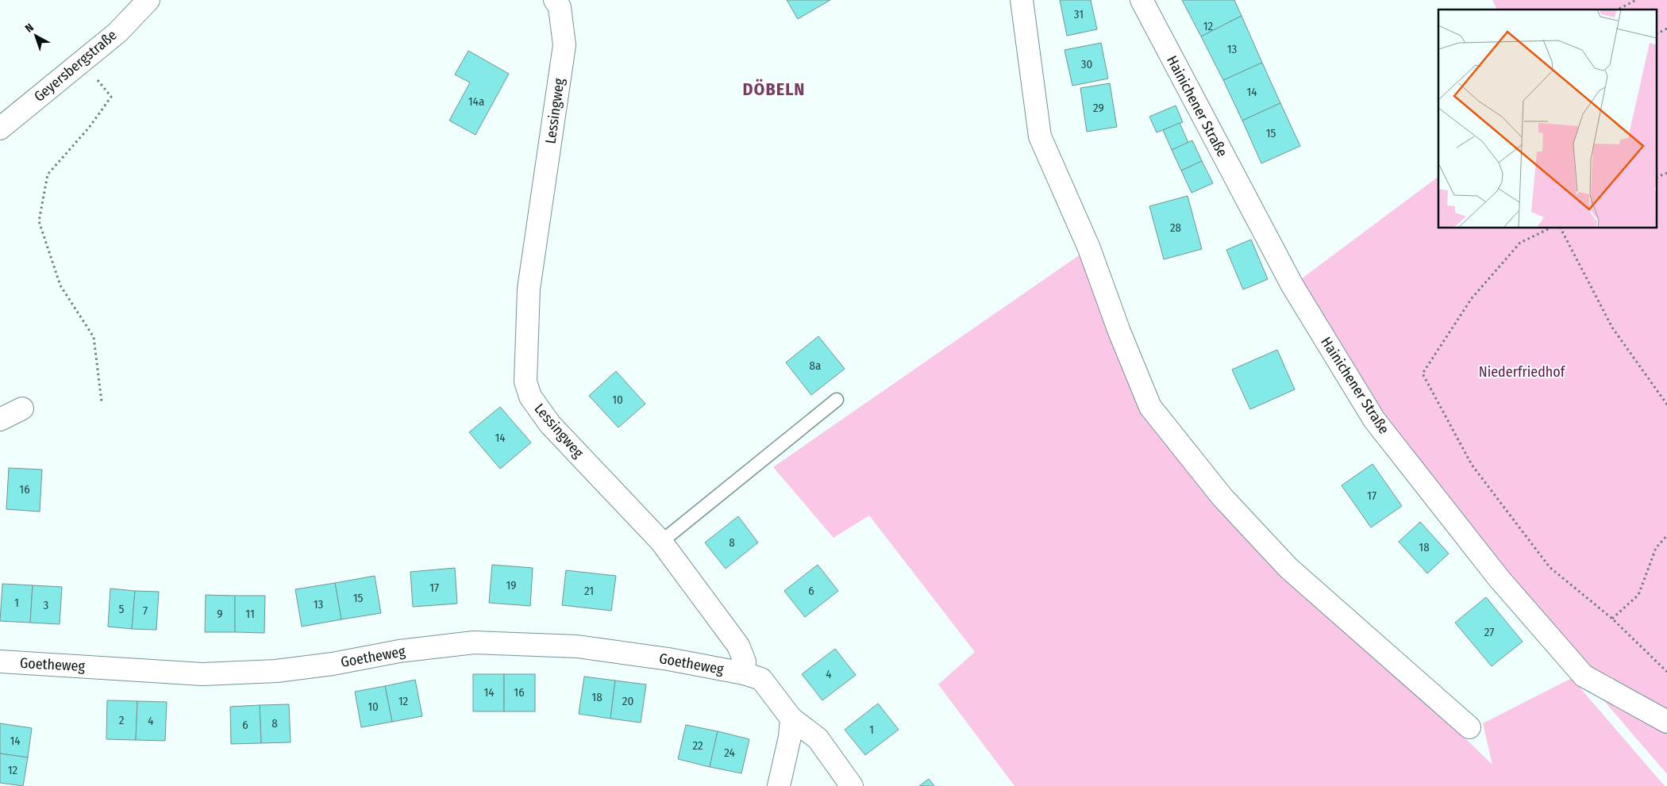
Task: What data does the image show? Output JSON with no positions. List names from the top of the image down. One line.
{"streets":{"street":["Geyersbergstraße","Hainichener Straße","Lessingweg","Goetheweg"]},"crossings":[["Lessingweg","Goetheweg"]],"districts":["DÖBELN"],"parks":["Niederfriedhof"],"house_numbers":["31","12","13","30","14","14a","29","15","28","8a","10","14","16","17","8","18","19","17","21","6","15","1","13","3","5","7","9","11","27","4","14","16","18","12","20","10","2","4","8","6","1","14","22","24","12"],"north":"top left"}
